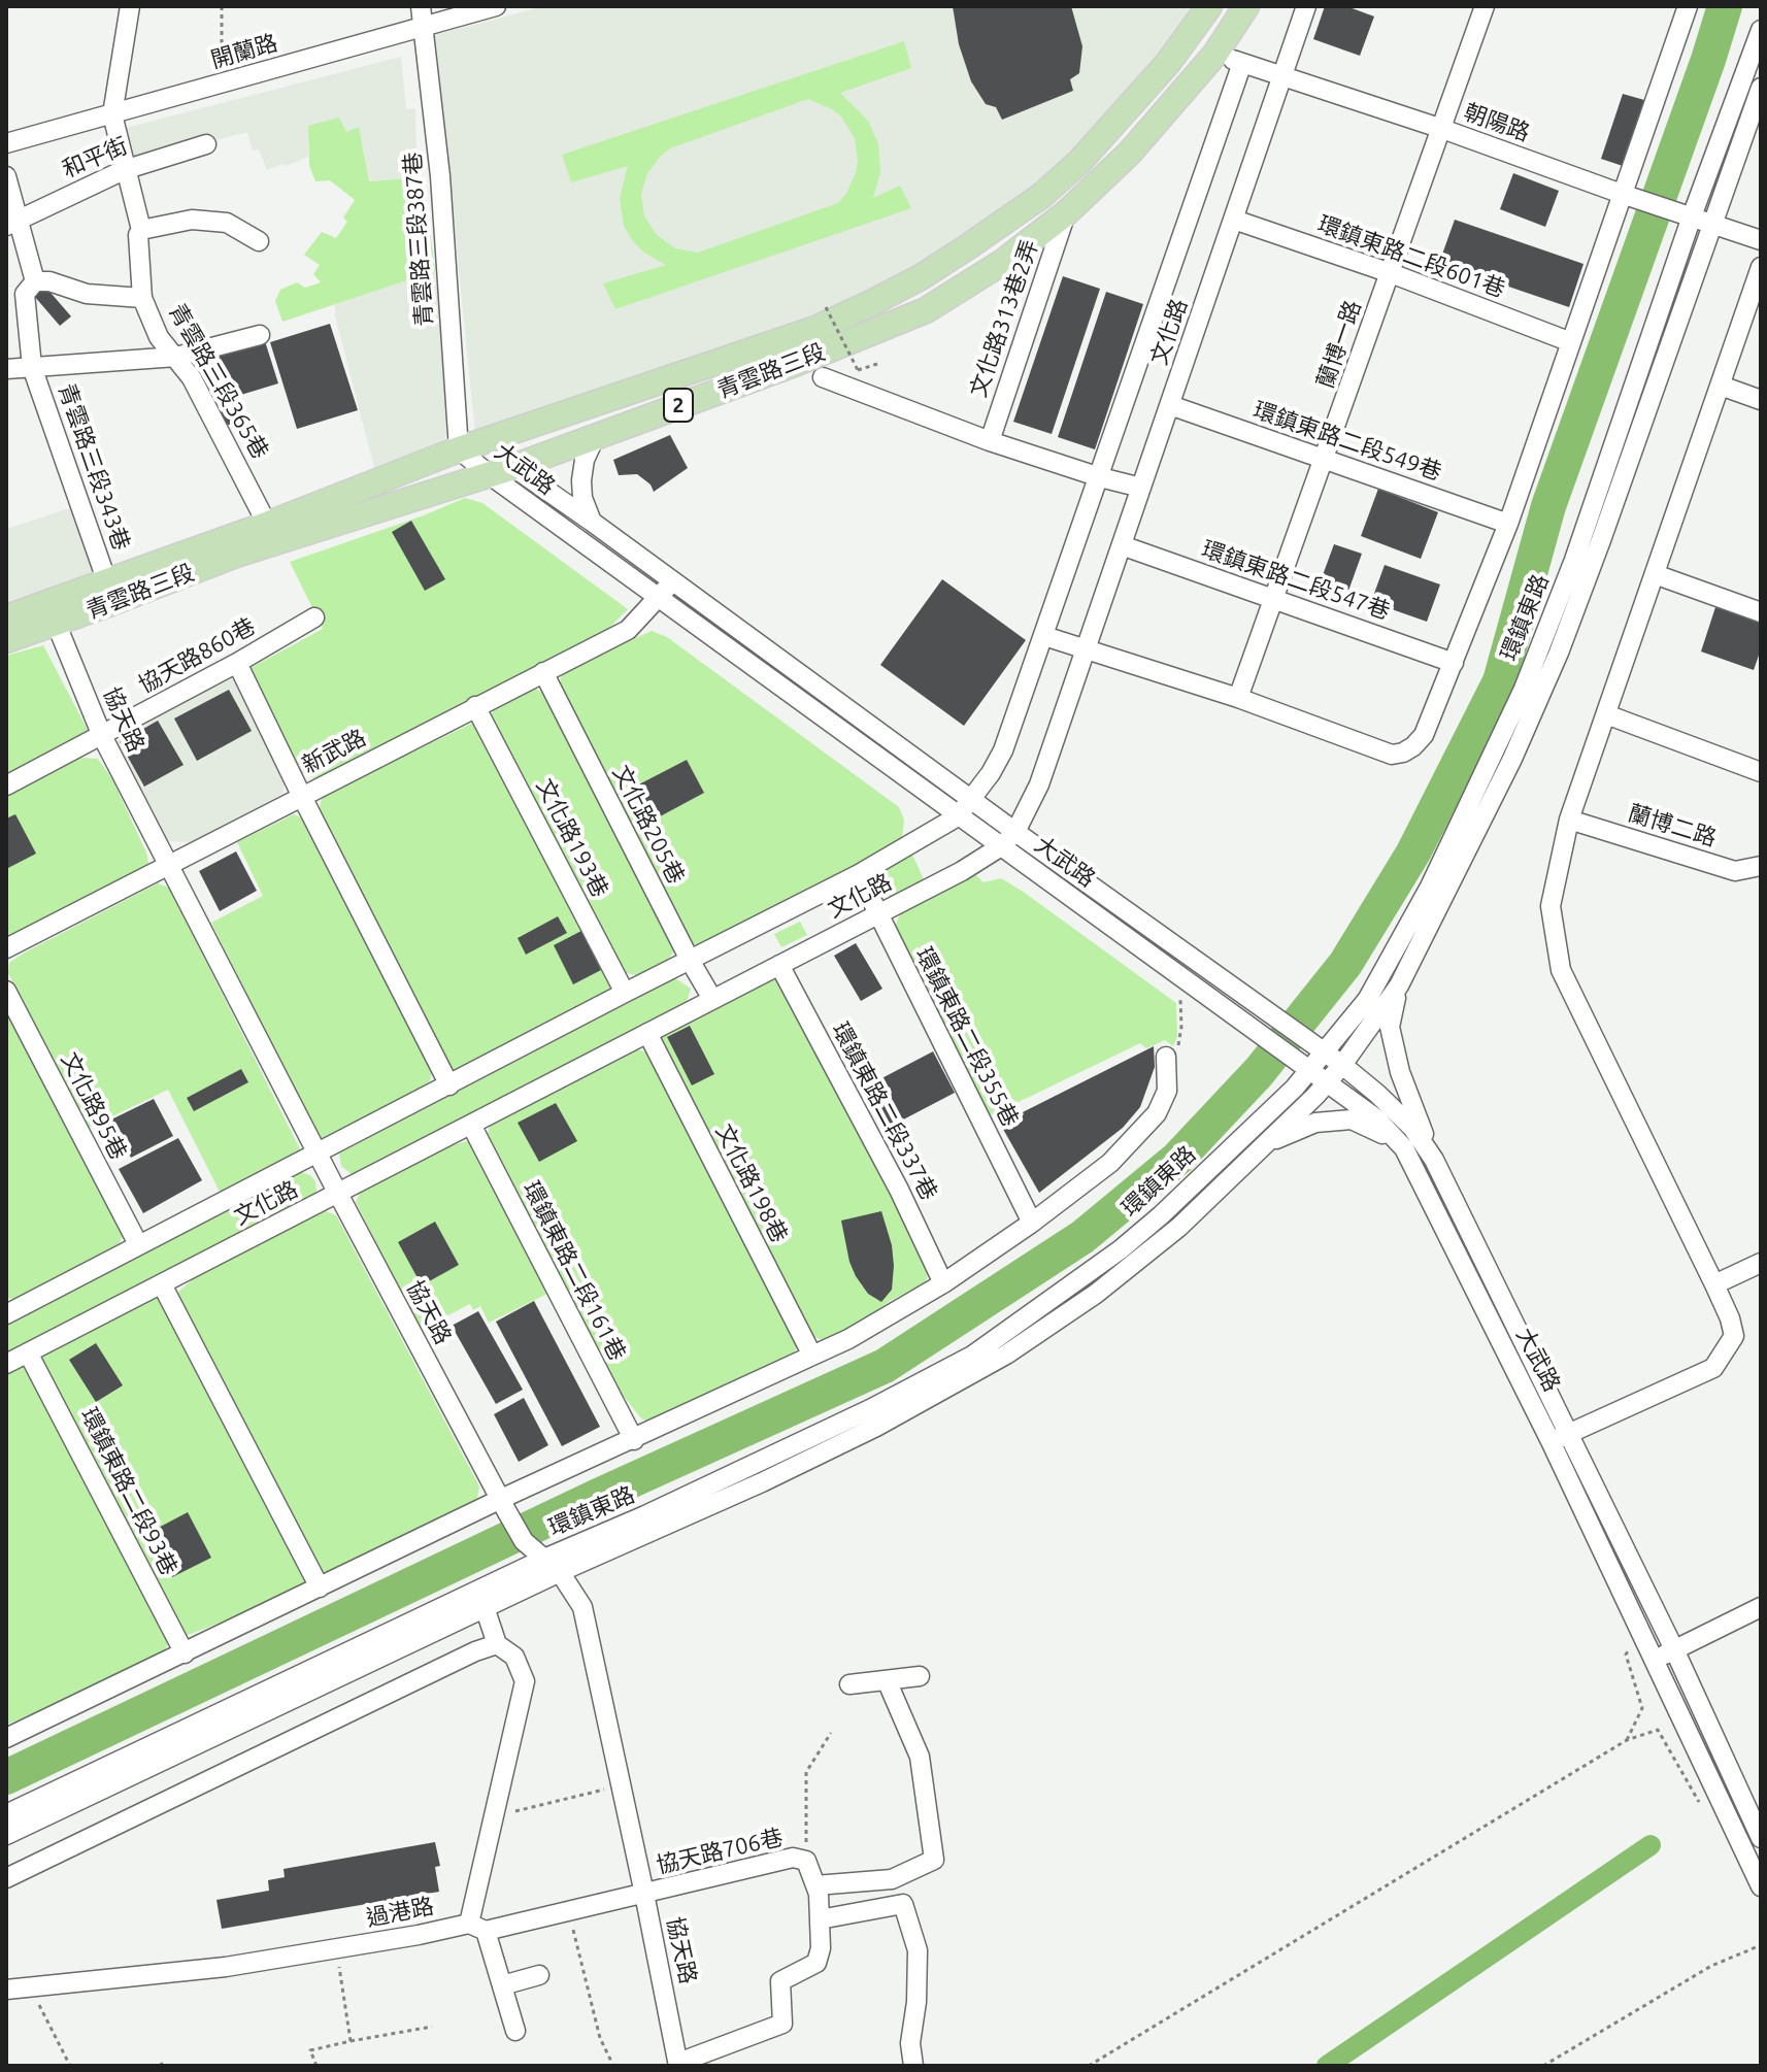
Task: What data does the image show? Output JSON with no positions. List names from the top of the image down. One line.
{"streets":{"main road":["青雲路三段","2"],"street":["開蘭路","朝陽路","和平街","青雲路三段387巷","環鎮東路二段601巷","文化路313巷2弄","文化路","蘭博一路","青雲路三段365巷","環鎮東路二段549巷","青雲路三段343巷","大武路","環鎮東路二段547巷","環鎮東路","協天路860巷","協天路","新武路","文化路205巷","蘭博二路","文化路193巷","環鎮東路二段355巷","文化路95巷","環鎮東路二段337巷","文化路198巷","環鎮東路二段161巷","環鎮東路二段93巷","協天路706巷","過港路"]},"crossings":[["開蘭路","青雲路三段387巷"],["朝陽路","文化路"],["朝陽路","蘭博一路"],["朝陽路","青雲路三段"],["朝陽路","環鎮東路"],["青雲路三段387巷","青雲路三段"],["青雲路三段387巷","大武路"],["環鎮東路二段601巷","文化路"],["環鎮東路二段601巷","蘭博一路"],["文化路313巷2弄","青雲路三段"],["文化路","環鎮東路二段549巷"],["文化路","大武路"],["文化路","環鎮東路二段547巷"],["文化路","協天路"],["文化路","文化路205巷"],["文化路","環鎮東路二段355巷"],["文化路","環鎮東路二段337巷"],["文化路","文化路198巷"],["文化路","環鎮東路二段161巷"],["文化路","環鎮東路二段93巷"],["蘭博一路","環鎮東路二段549巷"],["蘭博一路","環鎮東路二段547巷"],["青雲路三段","青雲路三段365巷"],["青雲路三段","青雲路三段343巷"],["青雲路三段","大武路"],["青雲路三段","協天路"],["青雲路三段365巷","青雲路三段343巷"],["大武路","環鎮東路"],["大武路","新武路"],["環鎮東路","協天路"],["環鎮東路","過港路"],["協天路860巷","協天路"],["協天路","新武路"],["協天路","協天路706巷"],["新武路","文化路205巷"],["新武路","文化路193巷"],["協天路706巷","過港路"]]}
